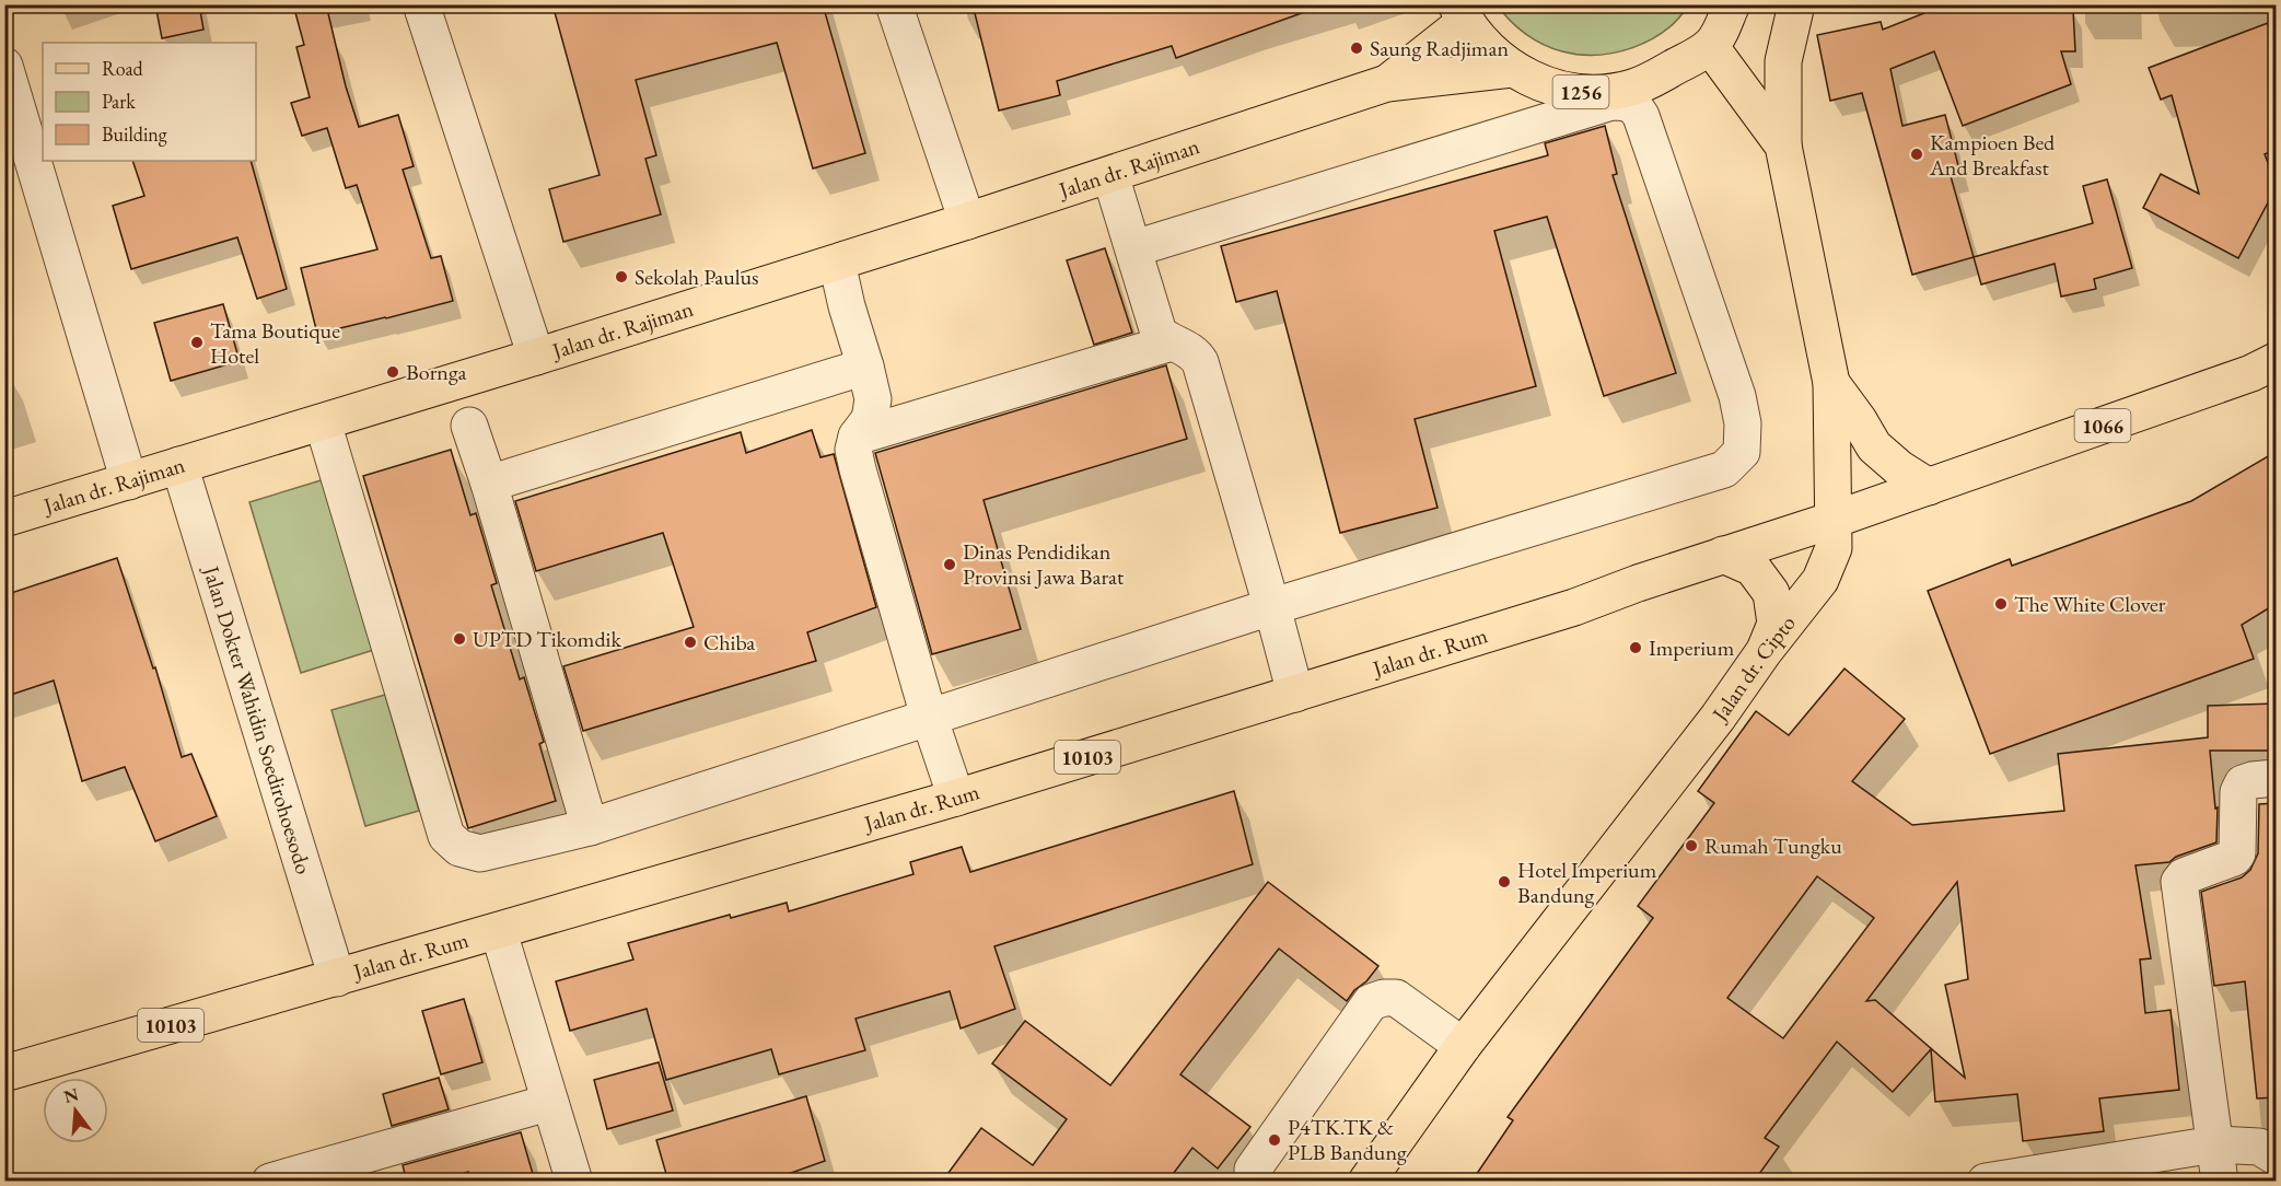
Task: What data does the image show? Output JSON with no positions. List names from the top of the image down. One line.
{"streets":{"main road":["1256","Jalan dr. Rajiman","1066","Jalan dr. Rum","Jalan dr. Cipto","10103"],"street":["Jalan Dokter Wahidin Soedirohoesodo"]},"crossings":[["1256","Jalan dr. Rajiman"],["Jalan dr. Rajiman","Jalan Dokter Wahidin Soedirohoesodo"],["1066","Jalan dr. Rum"],["1066","Jalan dr. Cipto"],["Jalan dr. Rum","Jalan dr. Cipto"],["Jalan dr. Rum","Jalan Dokter Wahidin Soedirohoesodo"]],"places":["Saung Radjiman","Kampioen Bed And Breakfast","Sekolah Paulus","Tama Boutique Hotel","Bornga","Dinas Pendidikan Provinsi Jawa Barat","The White Clover","UPTD Tikomdik","Chiba","Imperium","Rumah Tungku","Hotel Imperium Bandung","P4TK.TK & PLB Bandung"],"legend":["Road","Park","Building"],"north":"top"}
